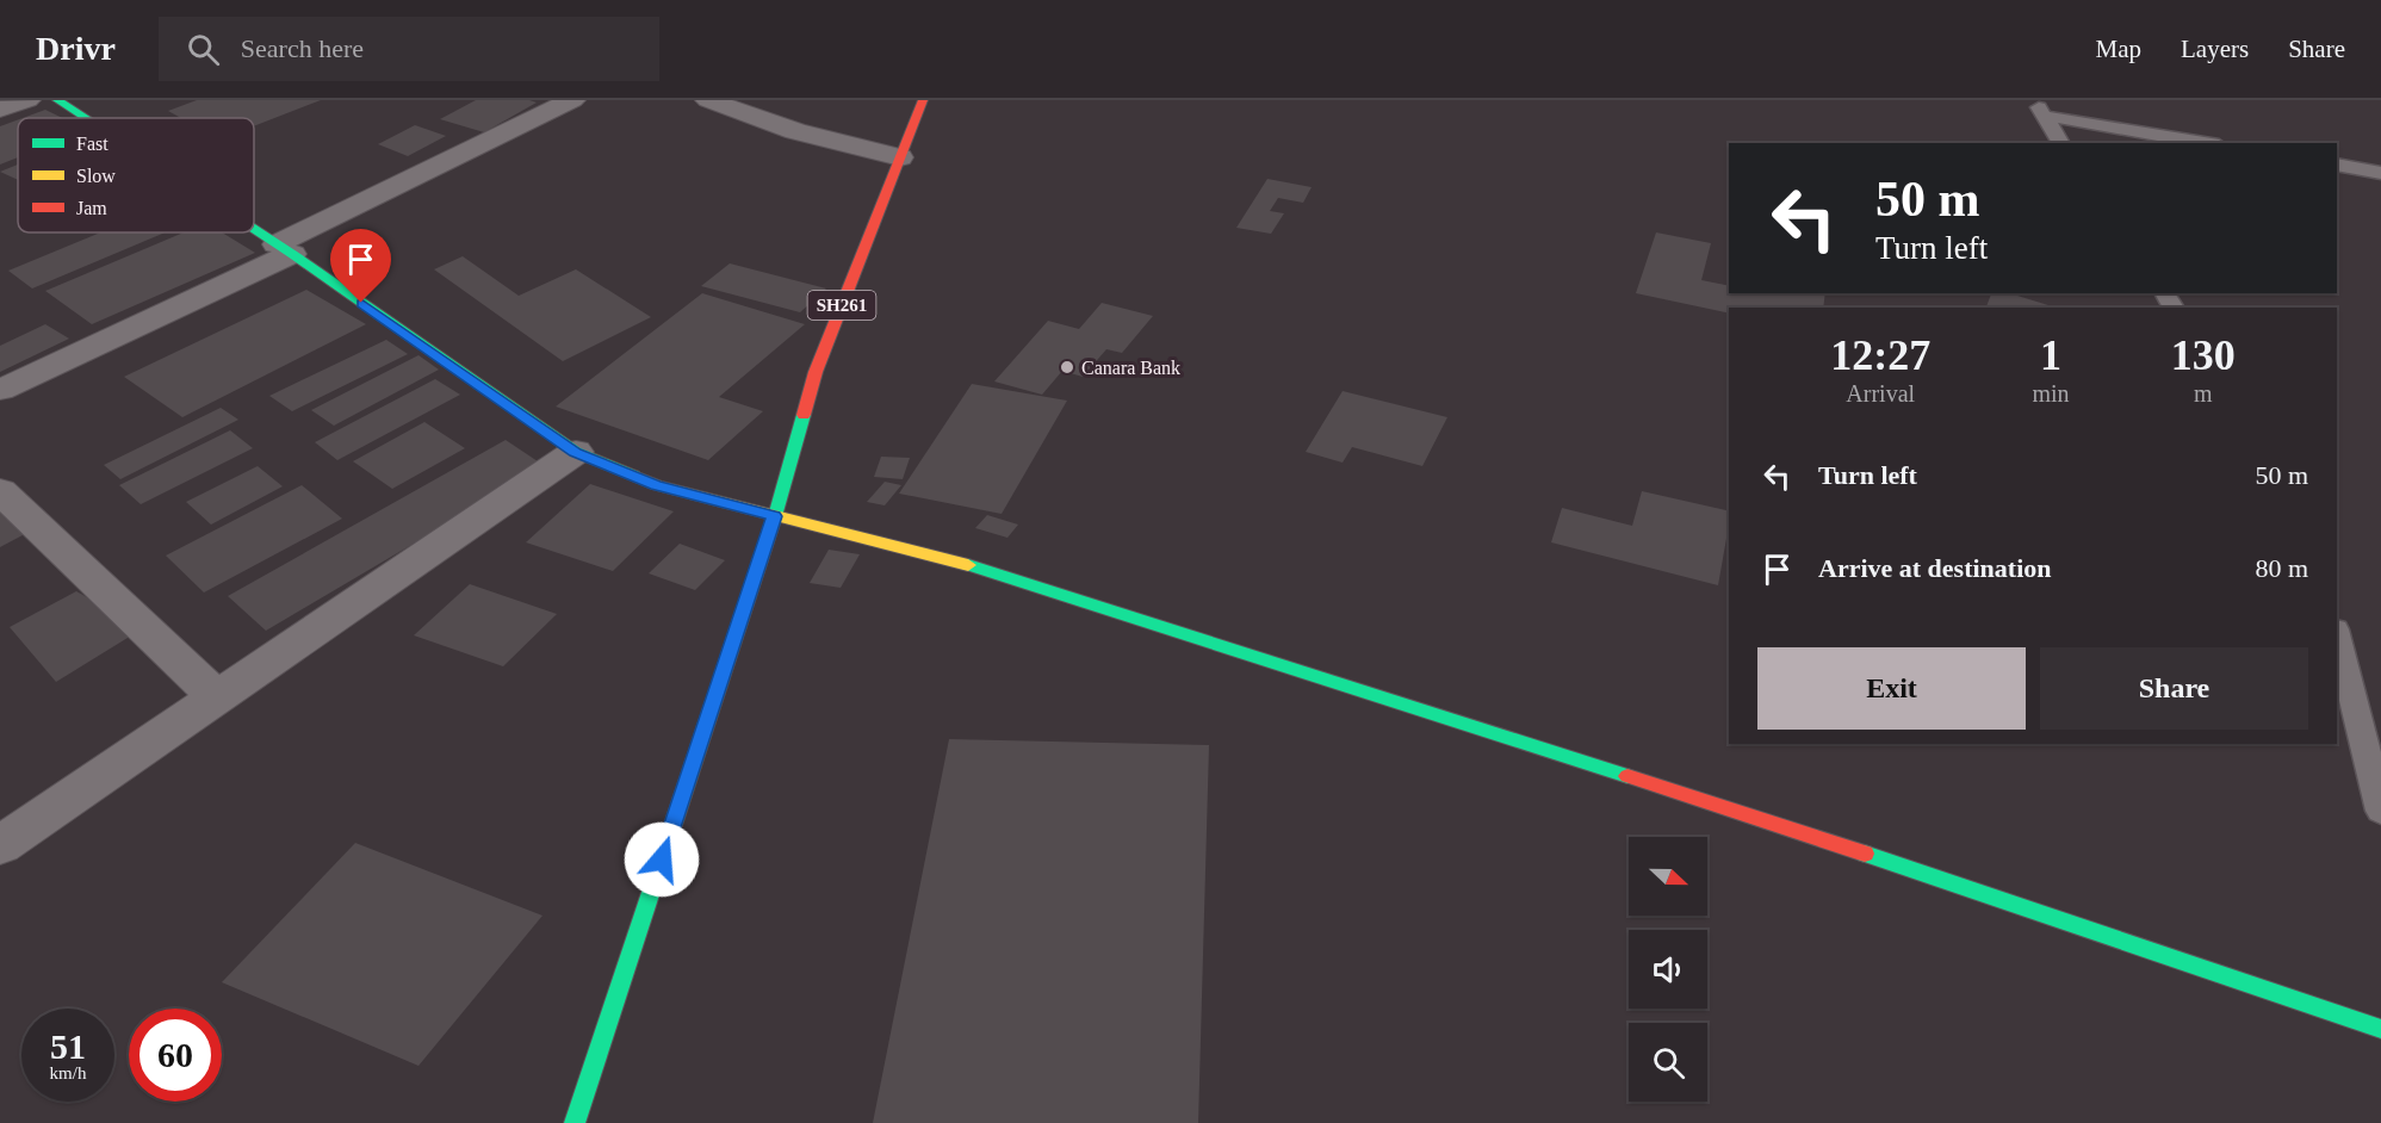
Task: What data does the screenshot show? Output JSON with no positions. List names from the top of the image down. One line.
{"streets":{"main road":["SH261"]},"places":["Canara Bank"],"legend":["Fast","Slow","Jam"],"north":"right","page":{"header":"Drivr","search":"Search here","nav":["Map","Layers","Share"],"turn":["50 m","Turn left"],"eta":["12:27","Arrival","1","min","130","m"],"list":[{"name":"Turn left","value":"50 m"},{"name":"Arrive at destination","value":"80 m"}],"buttons":["Exit","Share"],"speed":"51 km/h","limit":"60"}}
